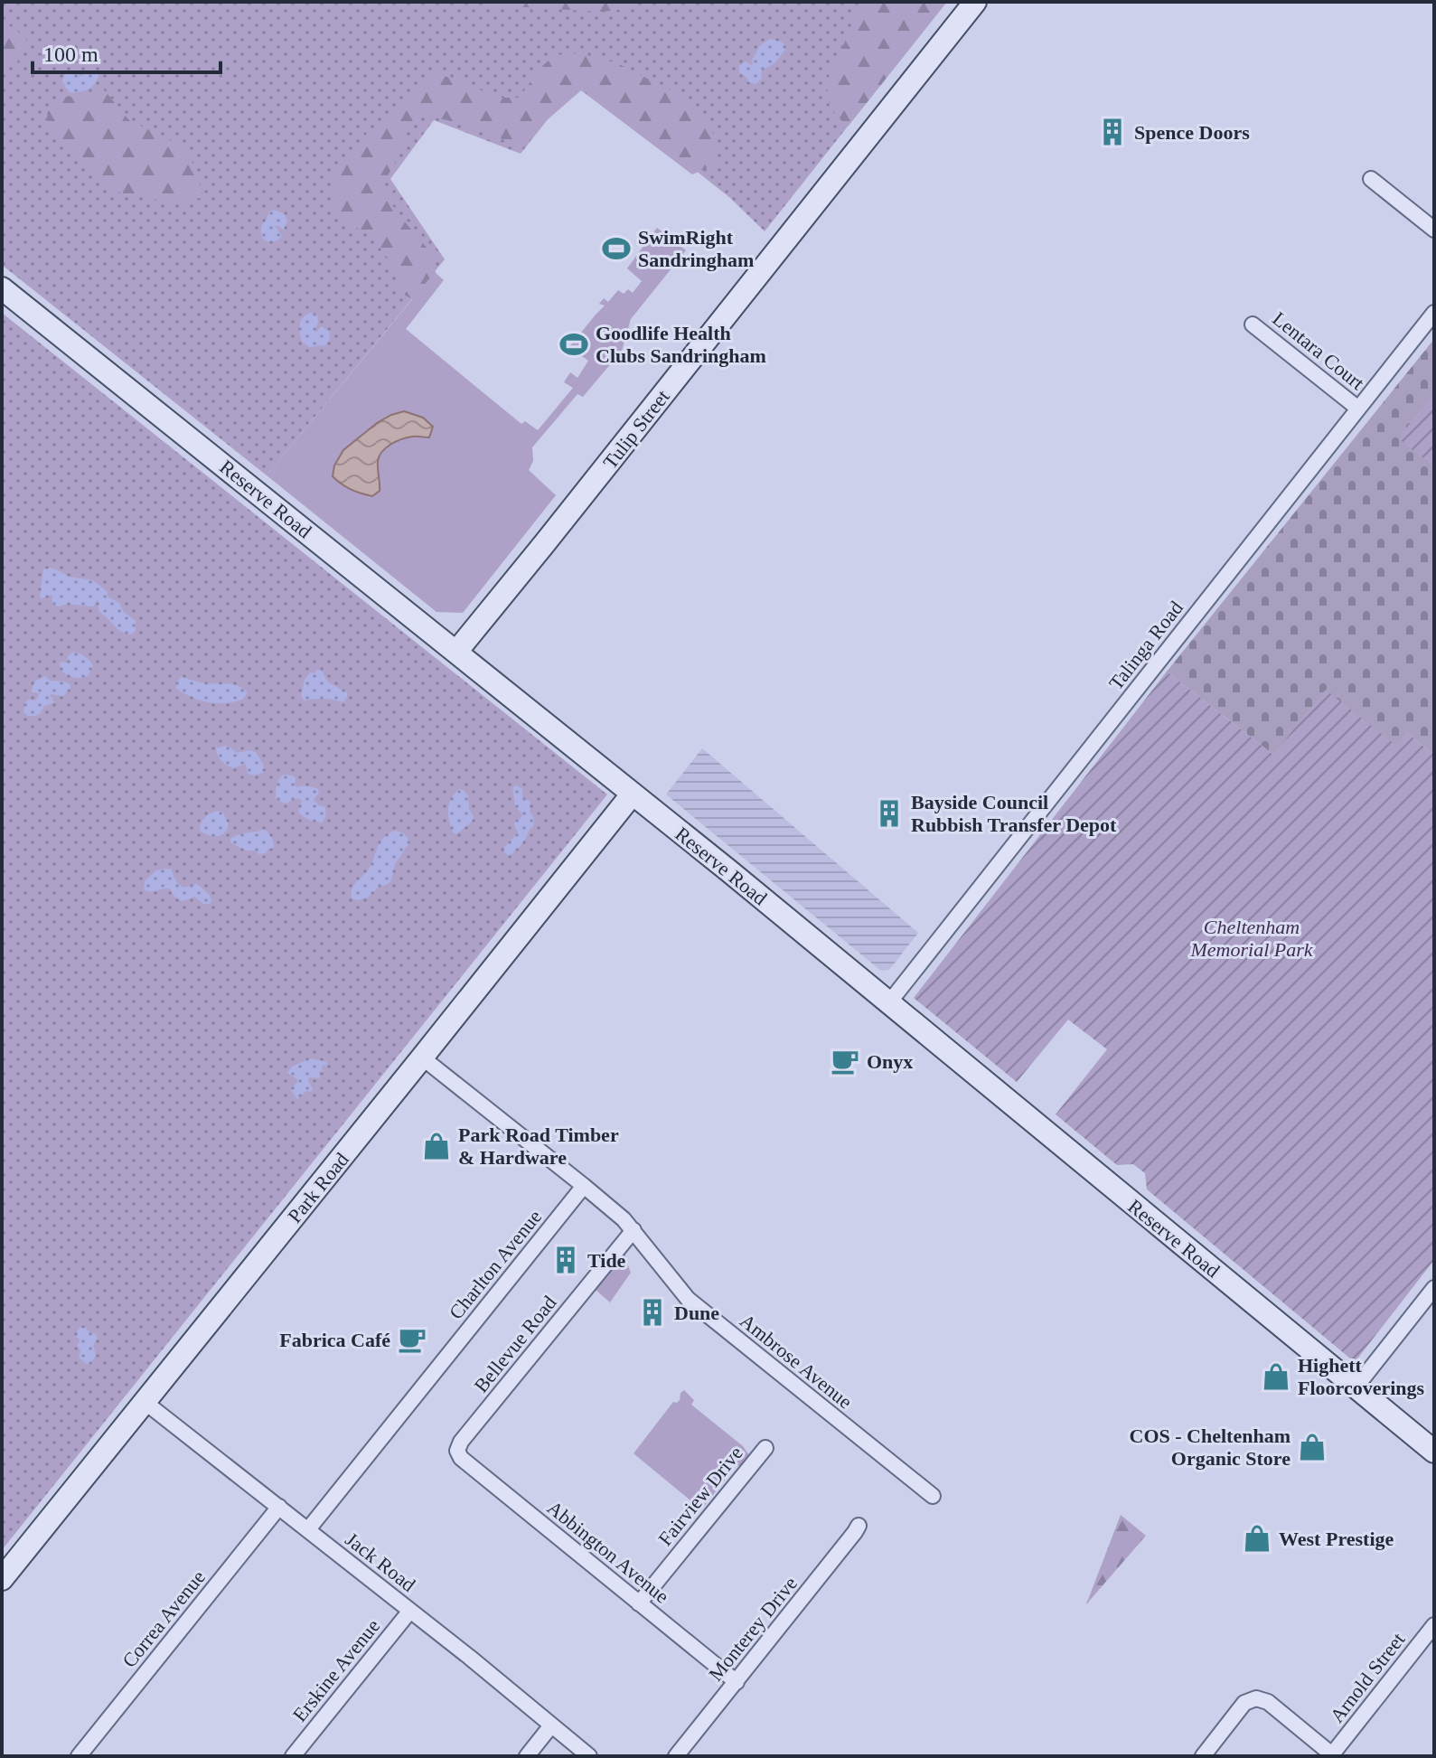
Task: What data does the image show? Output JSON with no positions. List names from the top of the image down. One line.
{"streets":{"street":["Lentara Court","Tulip Street","Reserve Road","Talinga Road","Park Road","Charlton Avenue","Bellevue Road","Ambrose Avenue","Fairview Drive","Abbington Avenue","Jack Road","Correa Avenue","Monterey Drive","Erskine Avenue","Arnold Street"]},"crossings":[["Lentara Court","Talinga Road"],["Tulip Street","Reserve Road"],["Reserve Road","Talinga Road"],["Reserve Road","Park Road"],["Park Road","Jack Road"],["Charlton Avenue","Ambrose Avenue"],["Charlton Avenue","Jack Road"],["Bellevue Road","Ambrose Avenue"],["Bellevue Road","Abbington Avenue"],["Fairview Drive","Abbington Avenue"],["Abbington Avenue","Monterey Drive"],["Jack Road","Correa Avenue"],["Jack Road","Erskine Avenue"]],"parks":["Cheltenham Memorial Park"],"places":{"building":["Spence Doors","Bayside Council Rubbish Transfer Depot","Tide","Dune"],"sports":["SwimRight Sandringham","Goodlife Health Clubs Sandringham"],"cafe":["Onyx","Fabrica Café"],"shop":["Park Road Timber & Hardware","Highett Floorcoverings","COS - Cheltenham Organic Store","West Prestige"]},"scale_bar":"100 m"}
